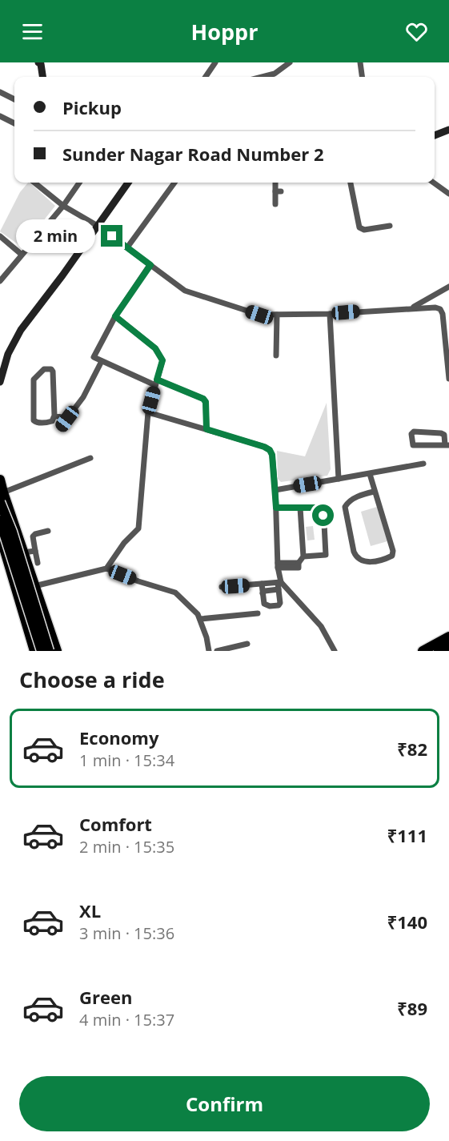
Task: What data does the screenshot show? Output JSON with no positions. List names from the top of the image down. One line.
{"page":{"header":"Hoppr","banner":["Pickup","Sunder Nagar Road Number 2"],"bubble":"2 min","heading":"Choose a ride","list":[{"name":"Economy","note":"1 min · 15:34","value":"₹82"},{"name":"Comfort","note":"2 min · 15:35","value":"₹111"},{"name":"XL","note":"3 min · 15:36","value":"₹140"},{"name":"Green","note":"4 min · 15:37","value":"₹89"}],"buttons":"Confirm"}}
